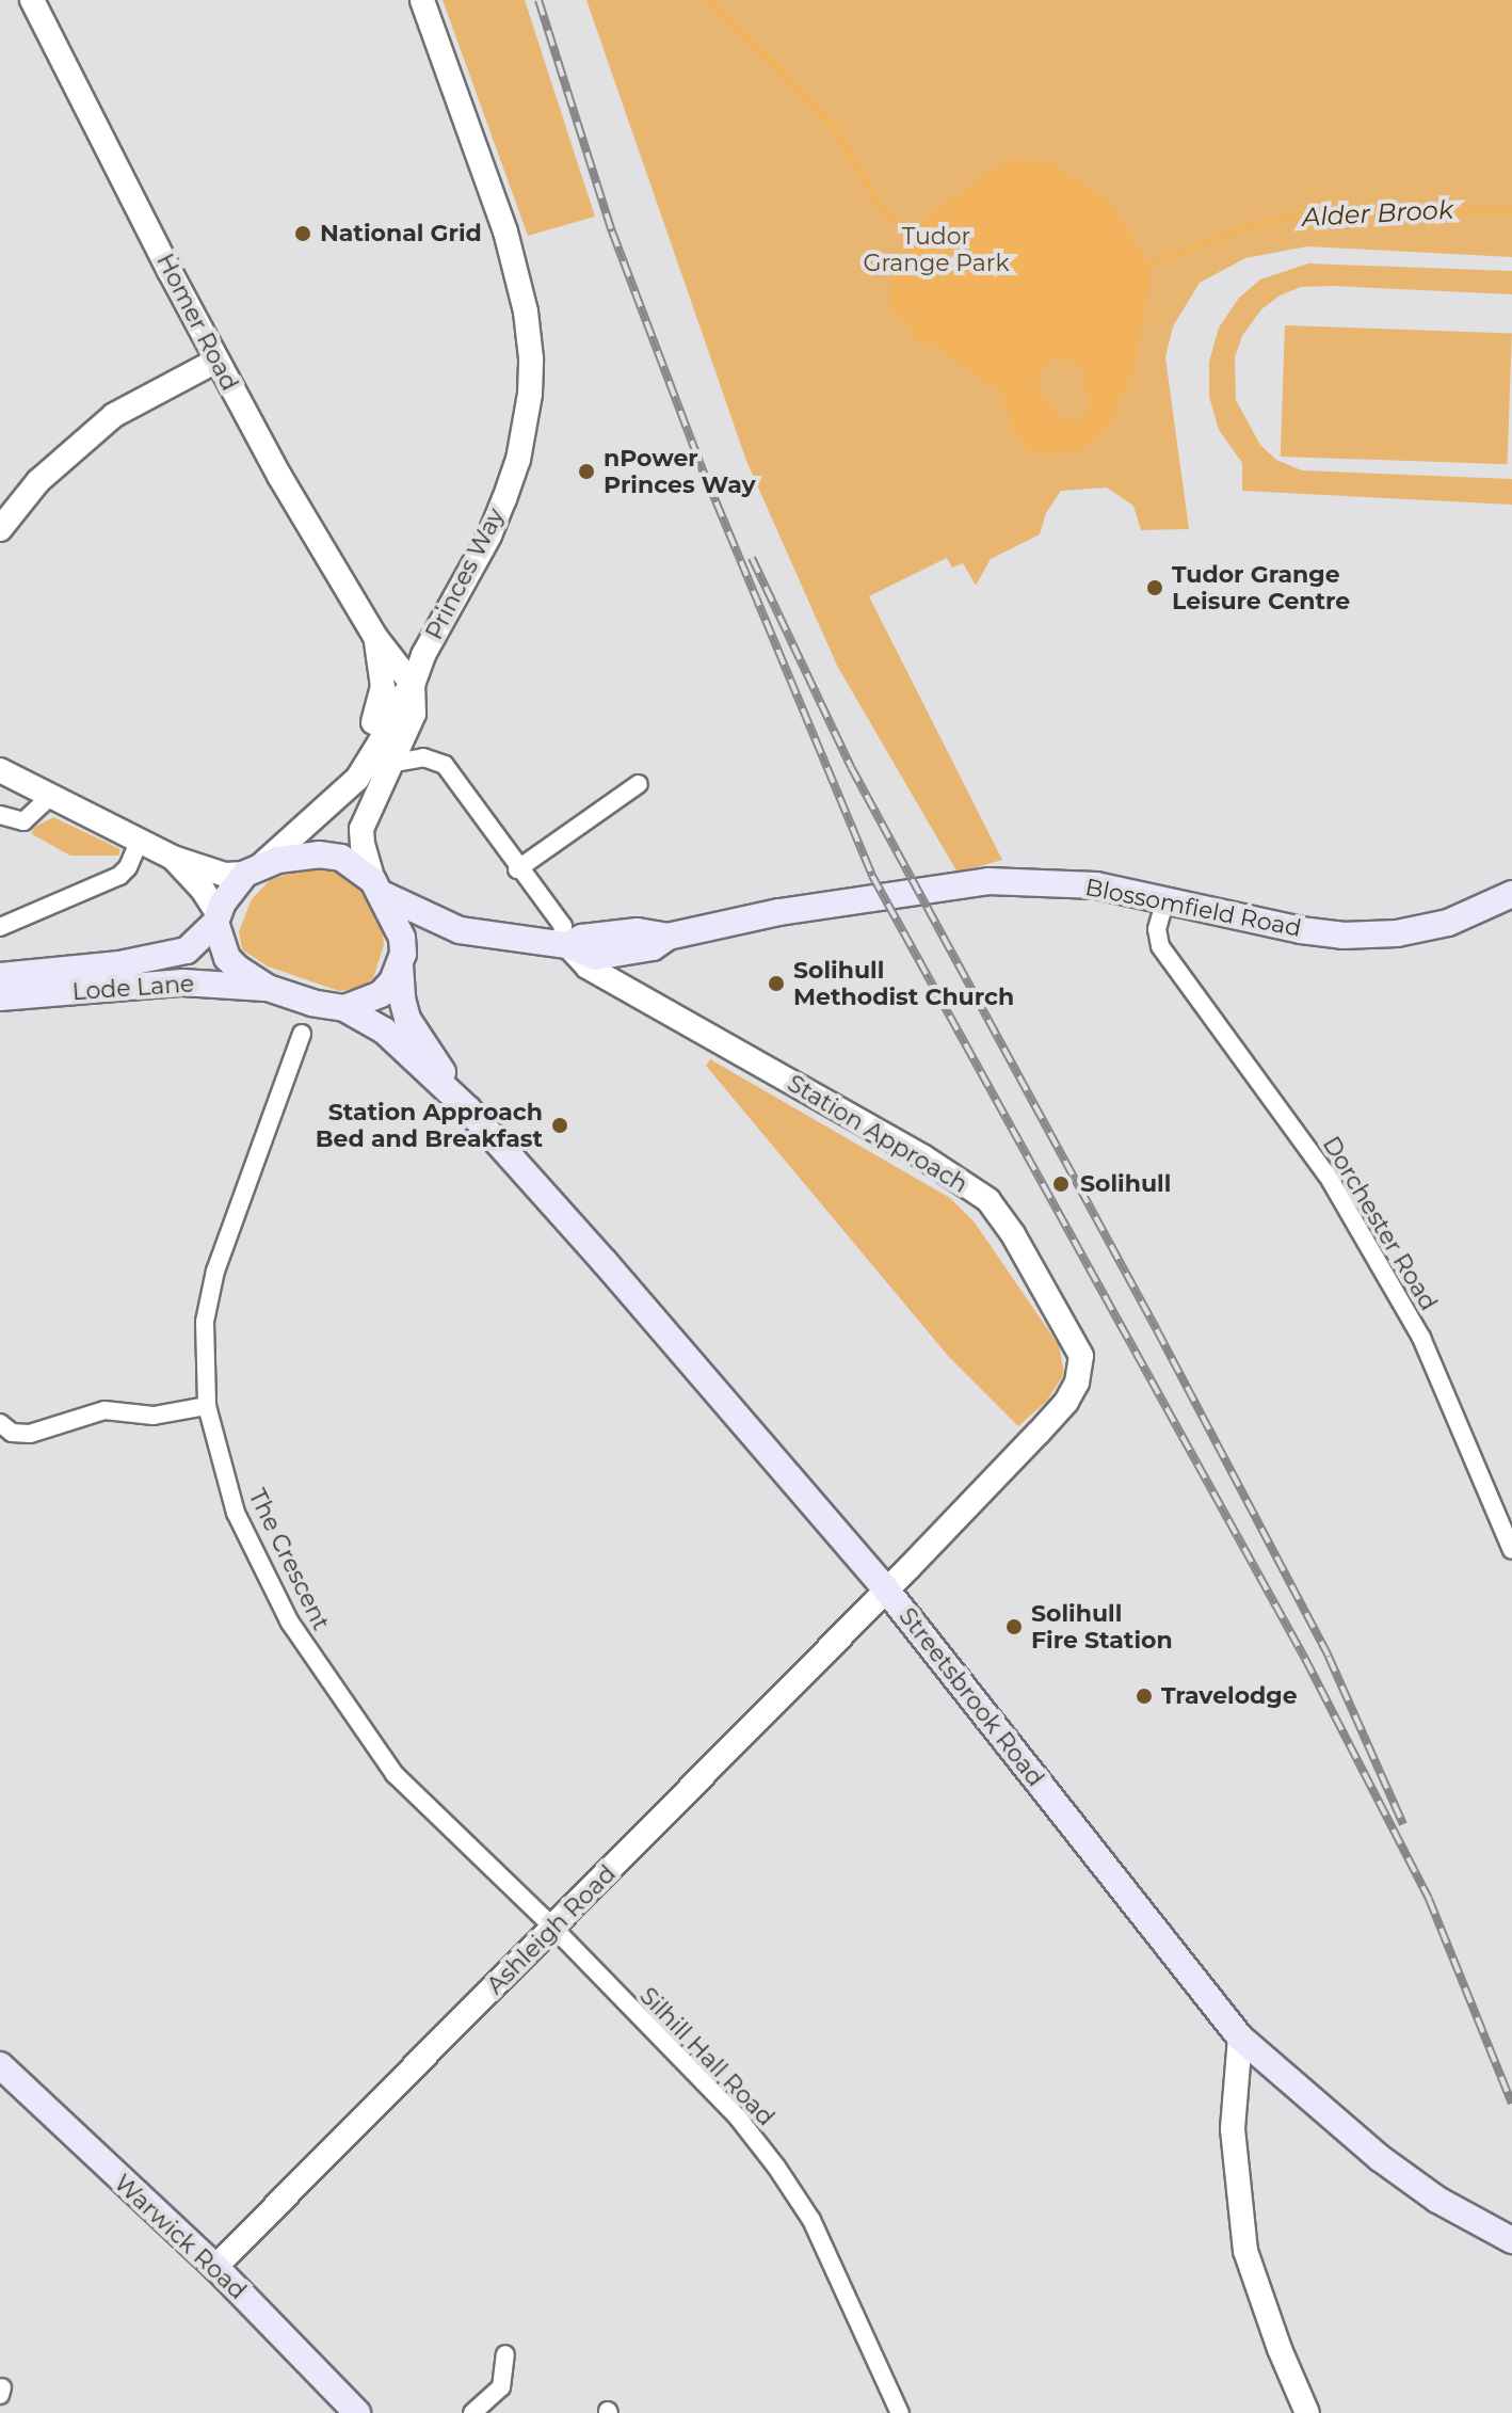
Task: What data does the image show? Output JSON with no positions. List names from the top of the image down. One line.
{"streets":{"main road":["Blossomfield Road","Lode Lane","Streetsbrook Road","Warwick Road"],"street":["Homer Road","Princes Way","Station Approach","Dorchester Road","The Crescent","Ashleigh Road","Silhill Hall Road"]},"crossings":[["Homer Road","Princes Way"],["Princes Way","Blossomfield Road"],["Princes Way","Lode Lane"],["Princes Way","Streetsbrook Road"],["Blossomfield Road","Lode Lane"],["Blossomfield Road","Station Approach"],["Blossomfield Road","Dorchester Road"],["Blossomfield Road","Streetsbrook Road"],["Lode Lane","Streetsbrook Road"],["Station Approach","Streetsbrook Road"],["Station Approach","Ashleigh Road"],["The Crescent","Ashleigh Road"],["The Crescent","Silhill Hall Road"],["Streetsbrook Road","Ashleigh Road"],["Ashleigh Road","Silhill Hall Road"],["Ashleigh Road","Warwick Road"]],"water":["Alder Brook"],"parks":["Tudor Grange Park"],"places":["National Grid","nPower Princes Way","Tudor Grange Leisure Centre","Solihull Methodist Church","Station Approach Bed and Breakfast","Solihull","Solihull Fire Station","Travelodge"]}
